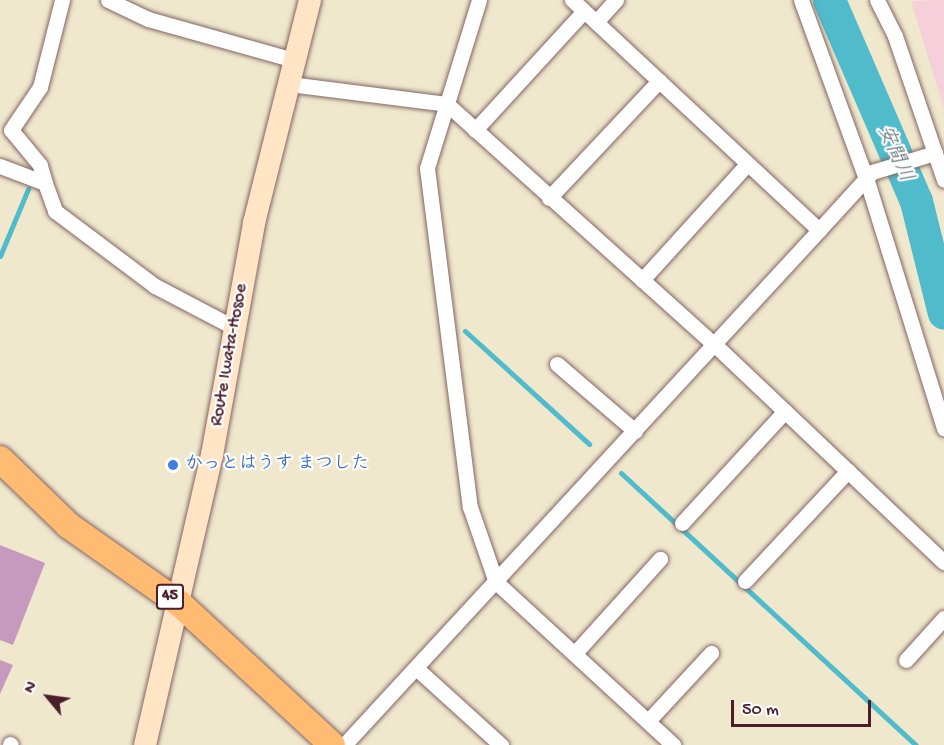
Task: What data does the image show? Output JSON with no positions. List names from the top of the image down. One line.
{"streets":{"main road":["Route Iwata-Hosoe","45"]},"crossings":[["Route Iwata-Hosoe","45"]],"water":["安間川"],"places":["かっとはうす まつした"],"scale_bar":"50 m","north":"top left"}
